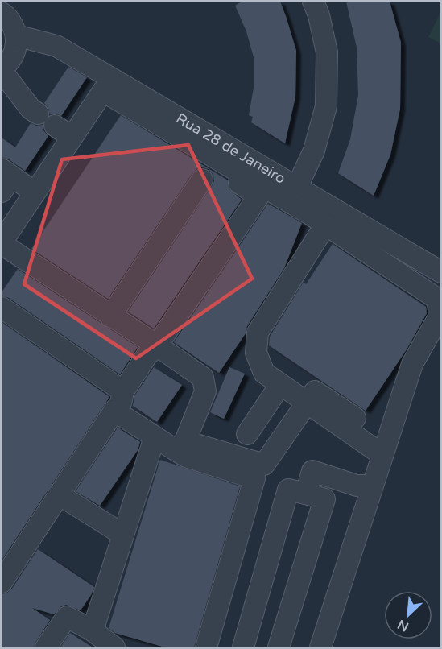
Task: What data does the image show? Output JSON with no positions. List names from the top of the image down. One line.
{"streets":{"street":["Rua 28 de Janeiro"]},"north":"bottom left"}
